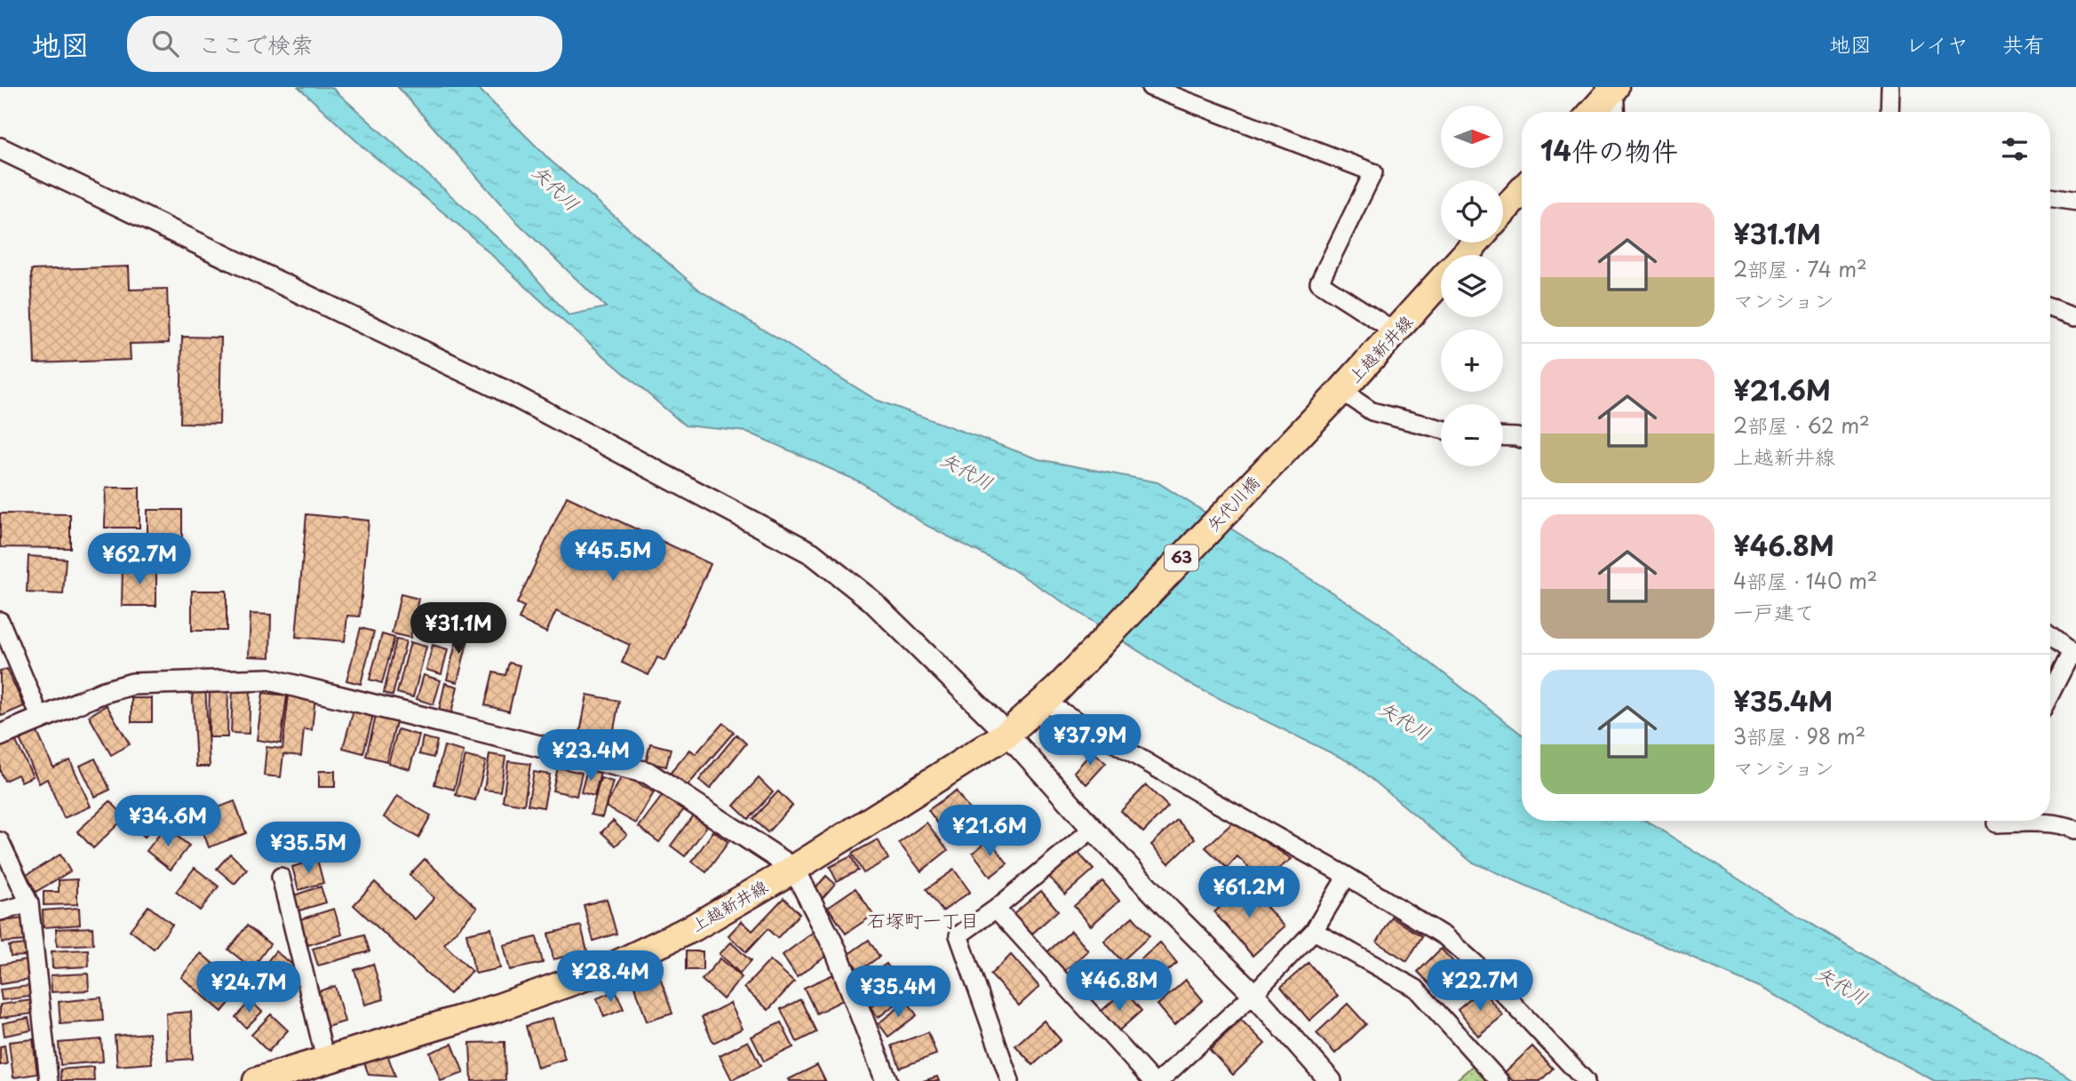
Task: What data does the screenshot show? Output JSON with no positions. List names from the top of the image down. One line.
{"streets":{"main road":["上越新井線","矢代川橋","63"]},"crossings":[["上越新井線","矢代川橋"]],"districts":["石塚町一丁目"],"water":["矢代川"],"north":"right","page":{"header":"地図","search":"ここで検索","nav":["地図","レイヤ","共有"],"map_buttons":["+","−"],"heading":"14件の物件","list":[{"name":"¥31.1M","note":"2部屋 · 74 m² · マンション"},{"name":"¥21.6M","note":"2部屋 · 62 m² · 上越新井線"},{"name":"¥46.8M","note":"4部屋 · 140 m² · 一戸建て"},{"name":"¥35.4M","note":"3部屋 · 98 m² · マンション"}],"price":["¥45.5M","¥62.7M","¥31.1M","¥37.9M","¥23.4M","¥34.6M","¥21.6M","¥35.5M","¥61.2M","¥28.4M","¥46.8M","¥22.7M","¥24.7M","¥35.4M"]}}
